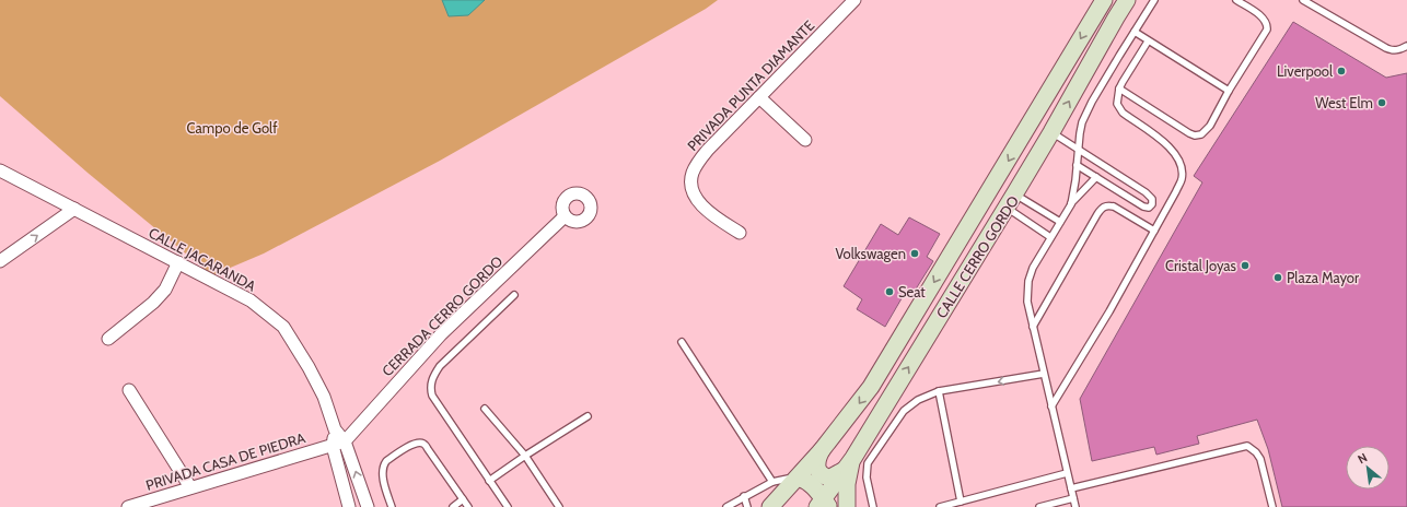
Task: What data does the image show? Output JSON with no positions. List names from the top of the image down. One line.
{"streets":{"main road":["CALLE CERRO GORDO"],"street":["PRIVADA PUNTA DIAMANTE","CALLE JACARANDA","CERRADA CERRO GORDO","PRIVADA CASA DE PIEDRA"]},"crossings":[["CALLE JACARANDA","CERRADA CERRO GORDO"],["CALLE JACARANDA","PRIVADA CASA DE PIEDRA"],["CERRADA CERRO GORDO","PRIVADA CASA DE PIEDRA"]],"parks":["Campo de Golf"],"places":["Liverpool","West Elm","Volkswagen","Cristal Joyas","Plaza Mayor","Seat"],"north":"top left"}
